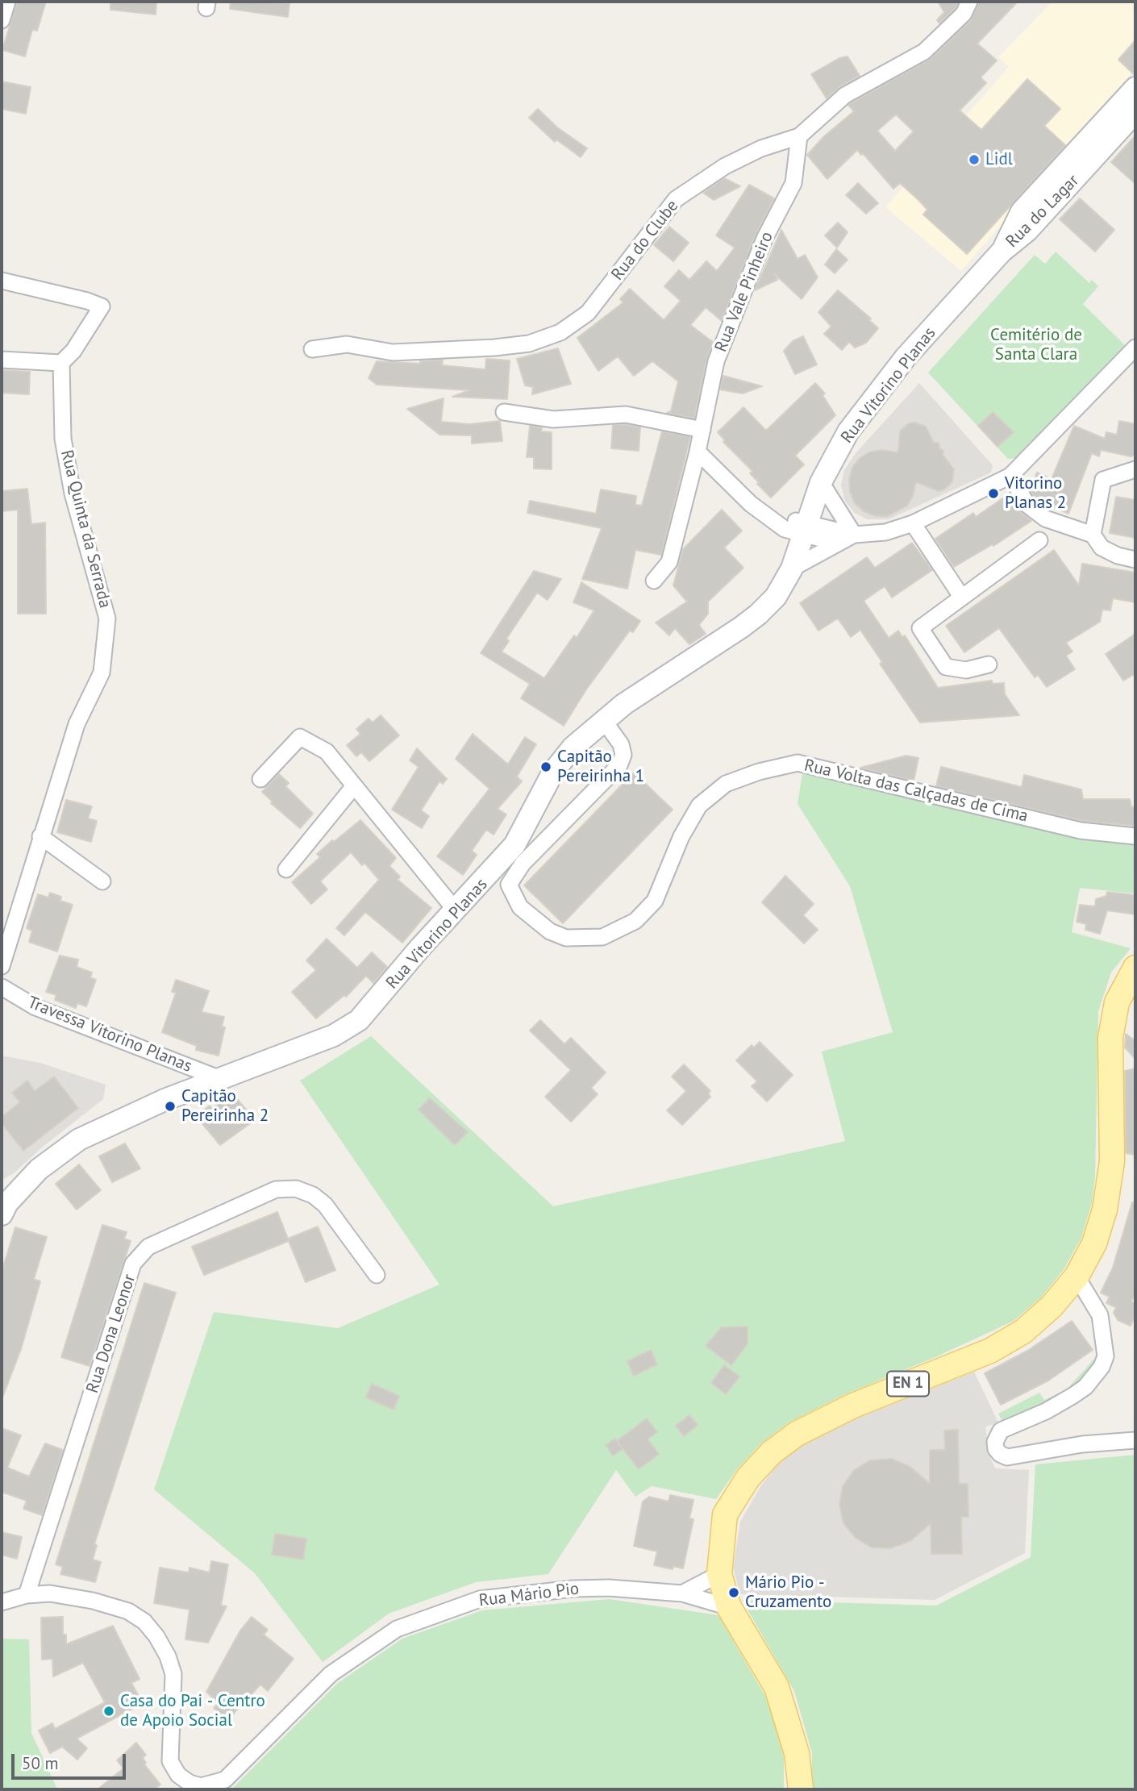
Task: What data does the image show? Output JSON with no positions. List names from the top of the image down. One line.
{"streets":{"main road":["EN 1"],"street":["Rua do Lagar","Rua do Clube","Rua Vale Pinheiro","Rua Vitorino Planas","Rua Quinta da Serrada","Rua Volta das Calçadas de Cima","Travessa Vitorino Planas","Rua Dona Leonor","Rua Mário Pio"]},"crossings":[["Rua do Lagar","Rua Vitorino Planas"],["Rua do Clube","Rua Vale Pinheiro"],["Rua Vitorino Planas","Rua Volta das Calçadas de Cima"],["Rua Vitorino Planas","Travessa Vitorino Planas"],["Rua Dona Leonor","Rua Mário Pio"],["EN 1","Rua Mário Pio"]],"parks":["Cemitério de Santa Clara"],"places":["Lidl","Vitorino Planas 2","Capitão Pereirinha 1","Capitão Pereirinha 2","Mário Pio - Cruzamento","Casa do Pai - Centro de Apoio Social"],"scale_bar":"50 m"}
